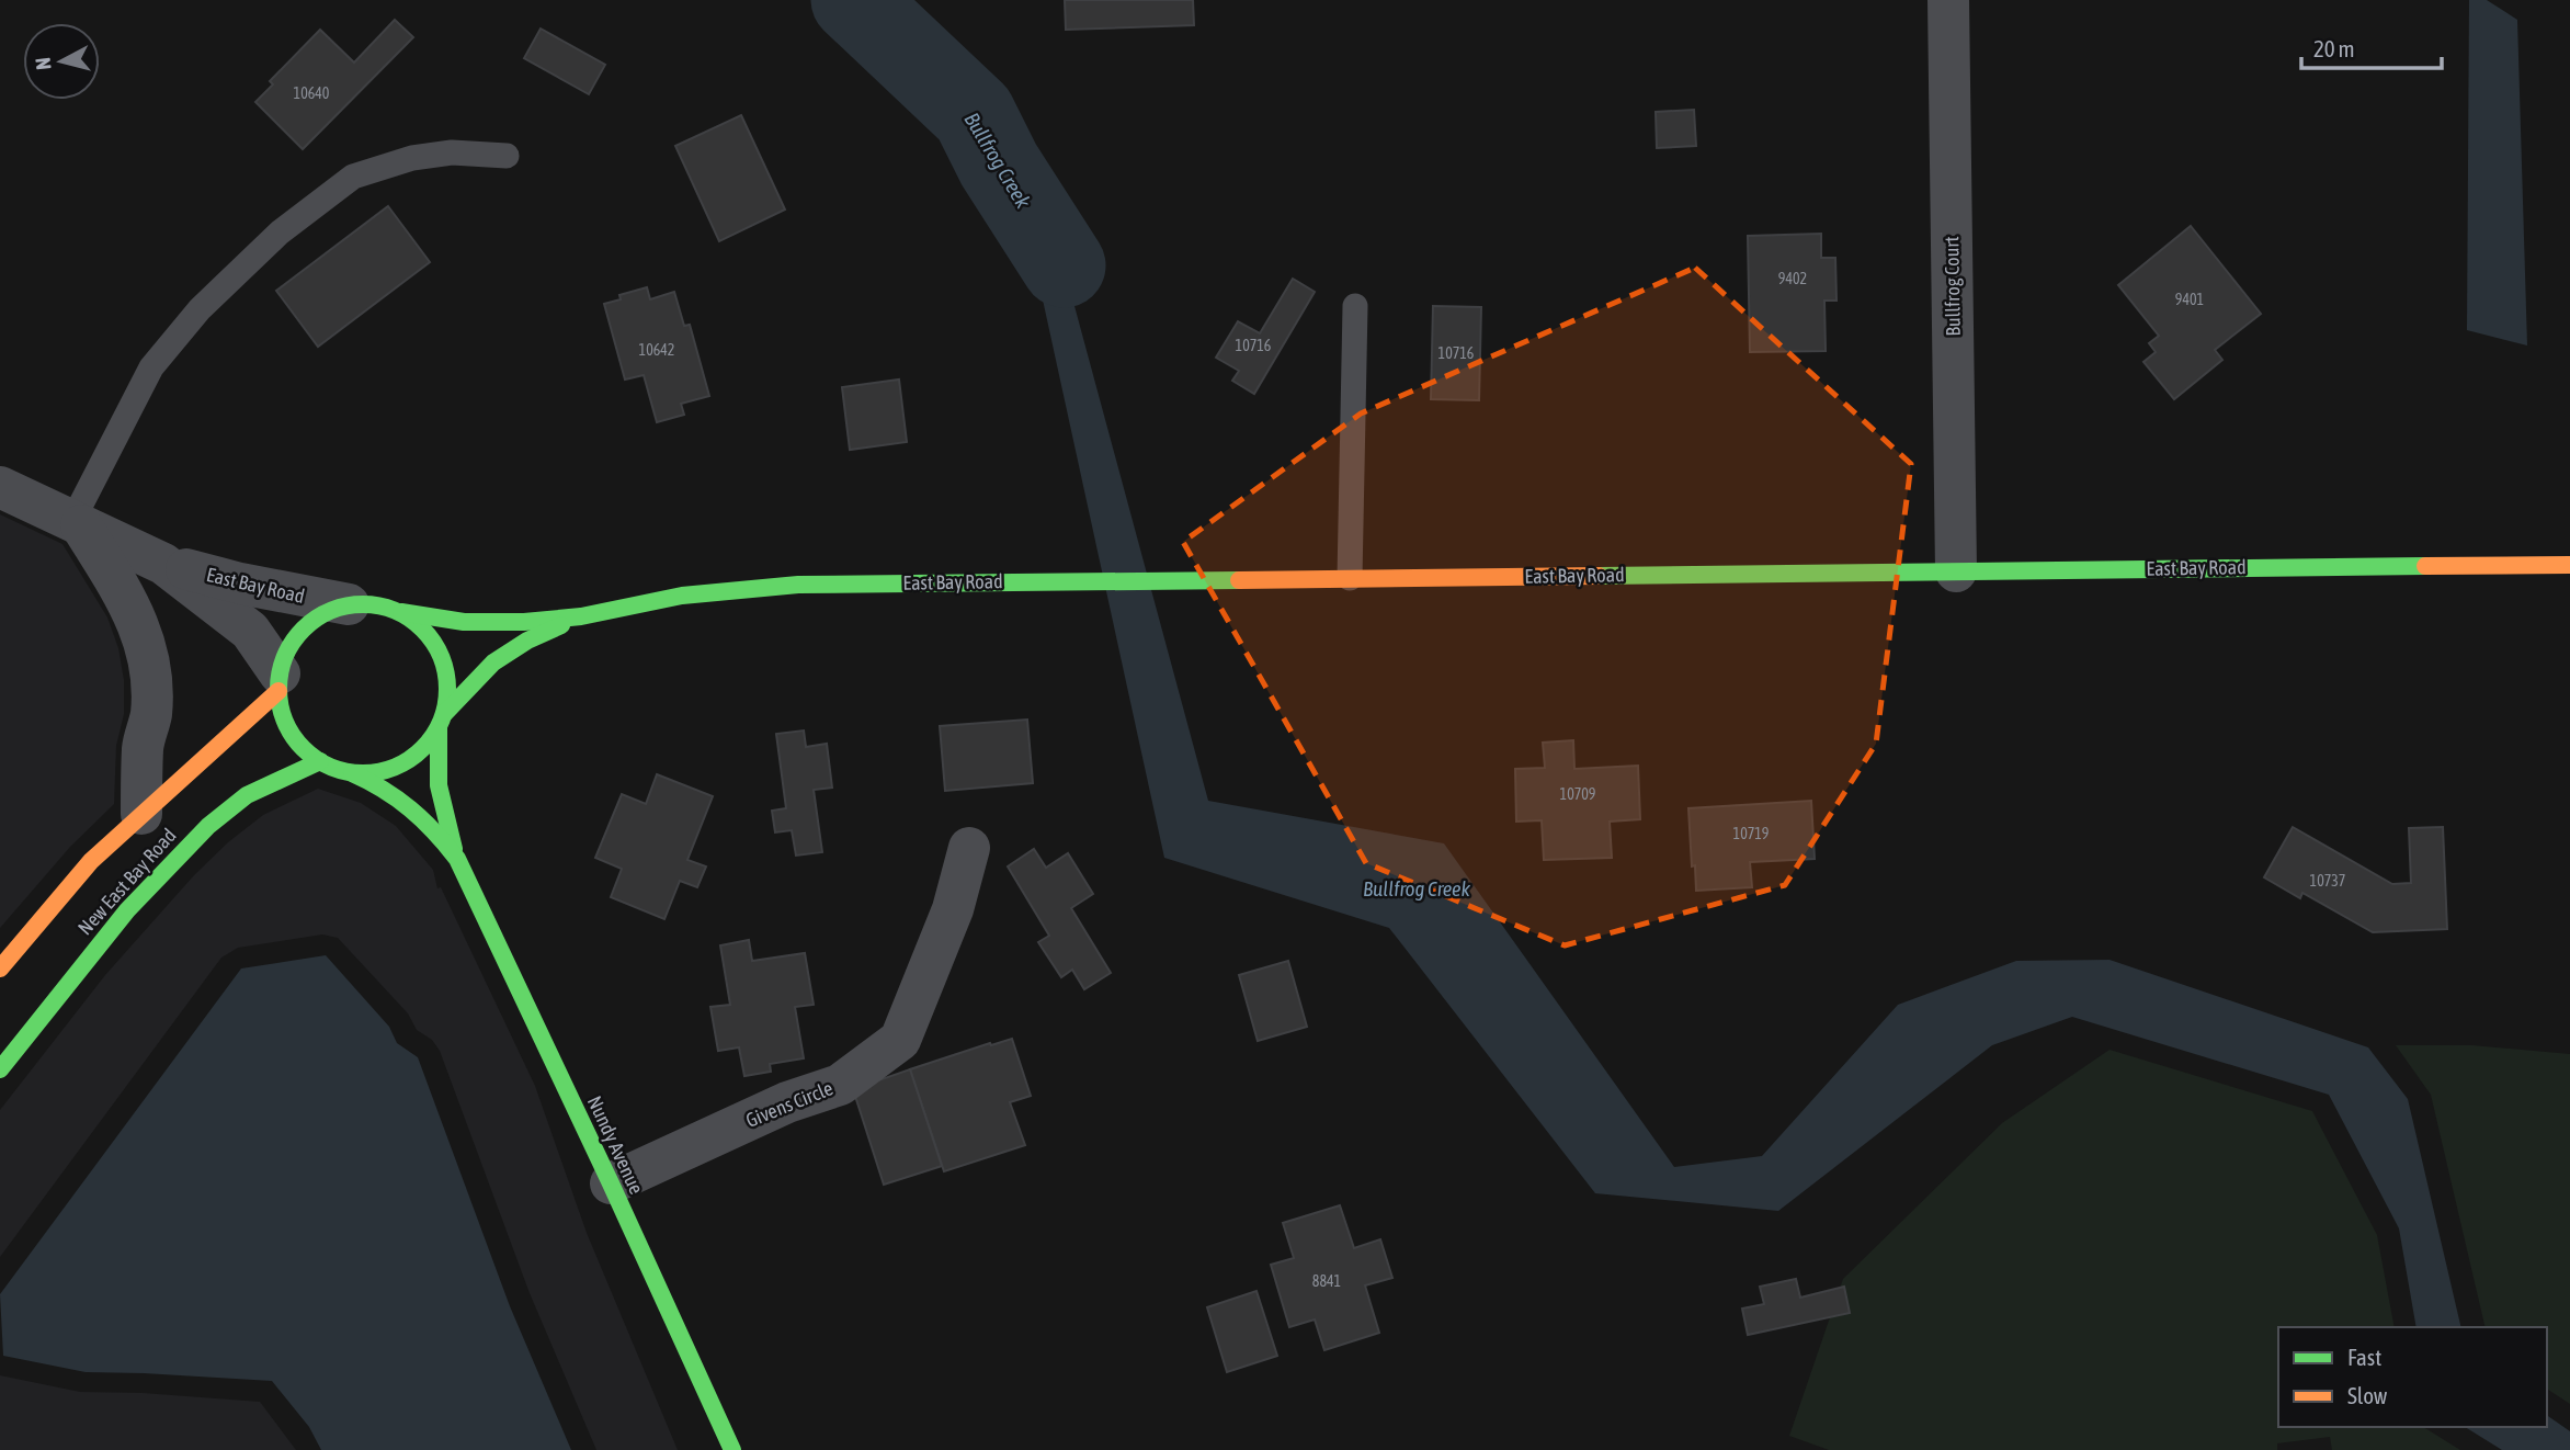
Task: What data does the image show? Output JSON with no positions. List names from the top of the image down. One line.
{"streets":{"street":["Bullfrog Court","East Bay Road","New East Bay Road","Givens Circle","Nundy Avenue"]},"crossings":[["Bullfrog Court","East Bay Road"],["East Bay Road","New East Bay Road"],["East Bay Road","Nundy Avenue"],["New East Bay Road","Nundy Avenue"],["Givens Circle","Nundy Avenue"]],"water":["Bullfrog Creek"],"house_numbers":["10640","9402","9401","10716","10642","10716","10709","10719","10737","8841"],"legend":["Fast","Slow"],"scale_bar":"20 m","north":"left"}
